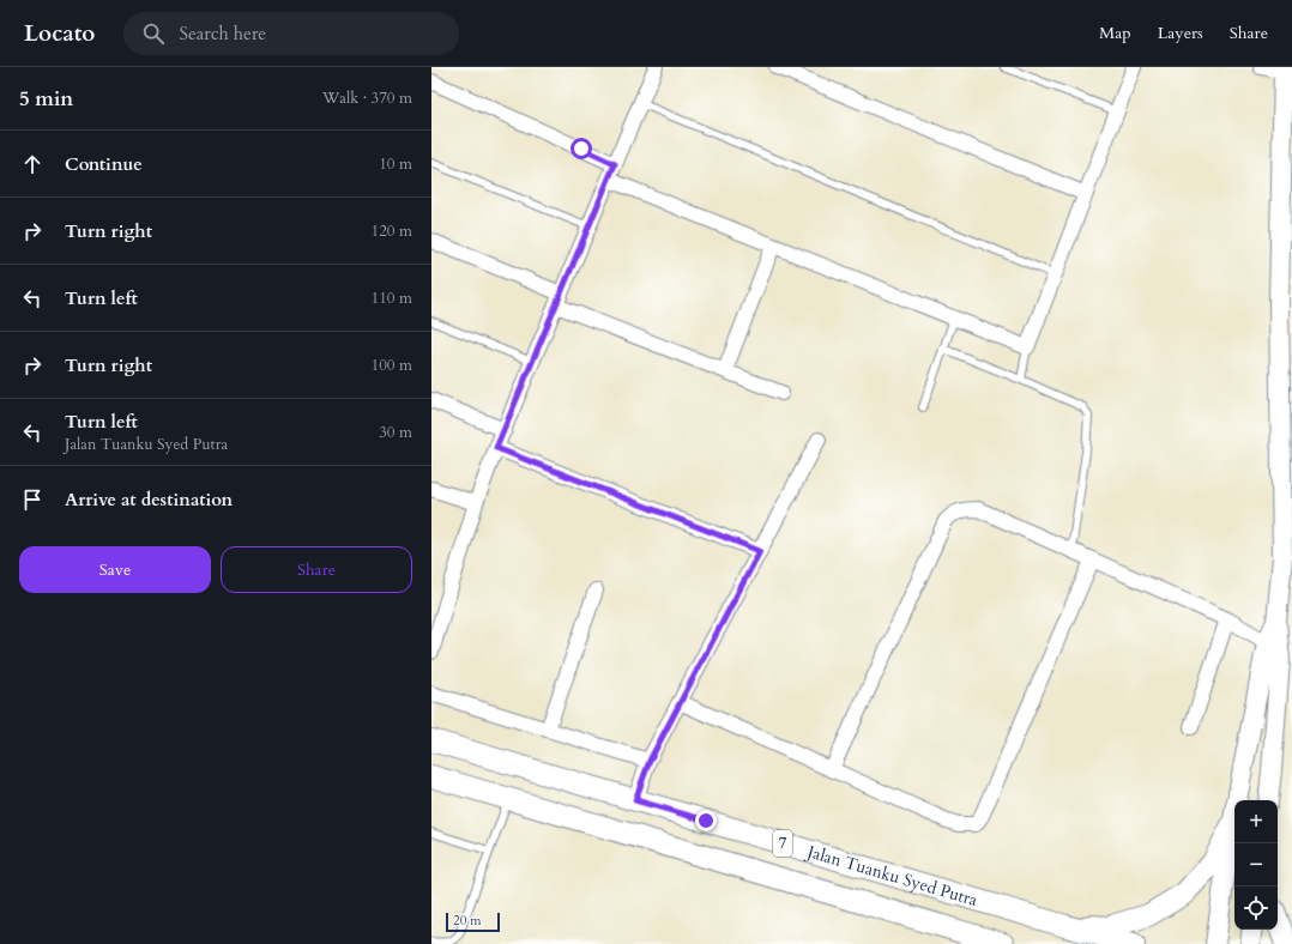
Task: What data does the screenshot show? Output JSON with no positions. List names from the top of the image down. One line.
{"streets":{"main road":["7","Jalan Tuanku Syed Putra"]},"scale_bar":"20 m","page":{"header":"Locato","search":"Search here","nav":["Map","Layers","Share"],"heading":["5 min","Walk · 370 m"],"list":[["Continue","10 m"],["Turn right","120 m"],["Turn left","110 m"],["Turn right","100 m"],["Turn left","Jalan Tuanku Syed Putra","30 m"],"Arrive at destination"],"buttons":["Save","Share"],"map_buttons":["+","−"],"scale":"20 m"}}
